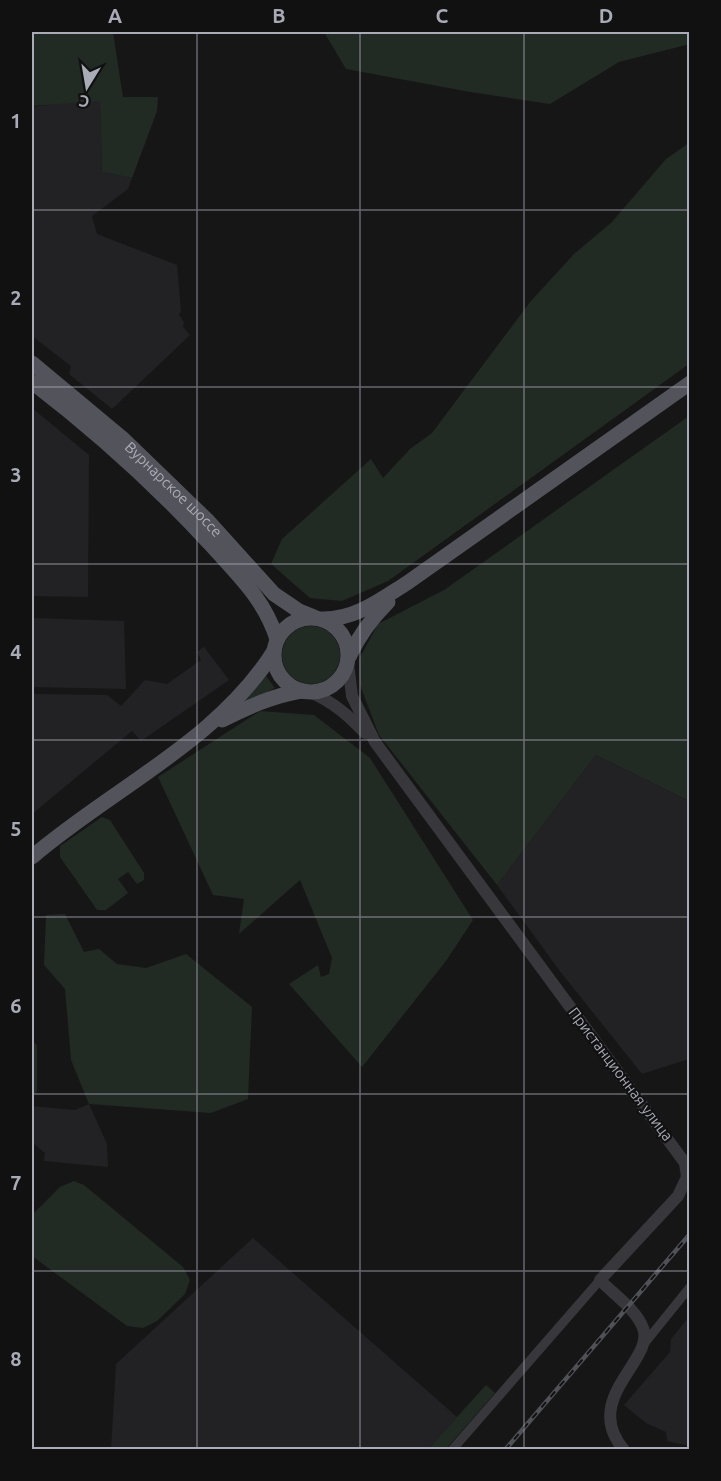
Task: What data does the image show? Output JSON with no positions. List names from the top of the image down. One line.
{"streets":{"main road":["Вурнарское шоссе"],"street":["Пристанционная улица"]},"crossings":[["Вурнарское шоссе","Пристанционная улица"]],"north":"bottom","grid":{"columns":["A","B","C","D"],"rows":["1","2","3","4","5","6","7","8"]}}
